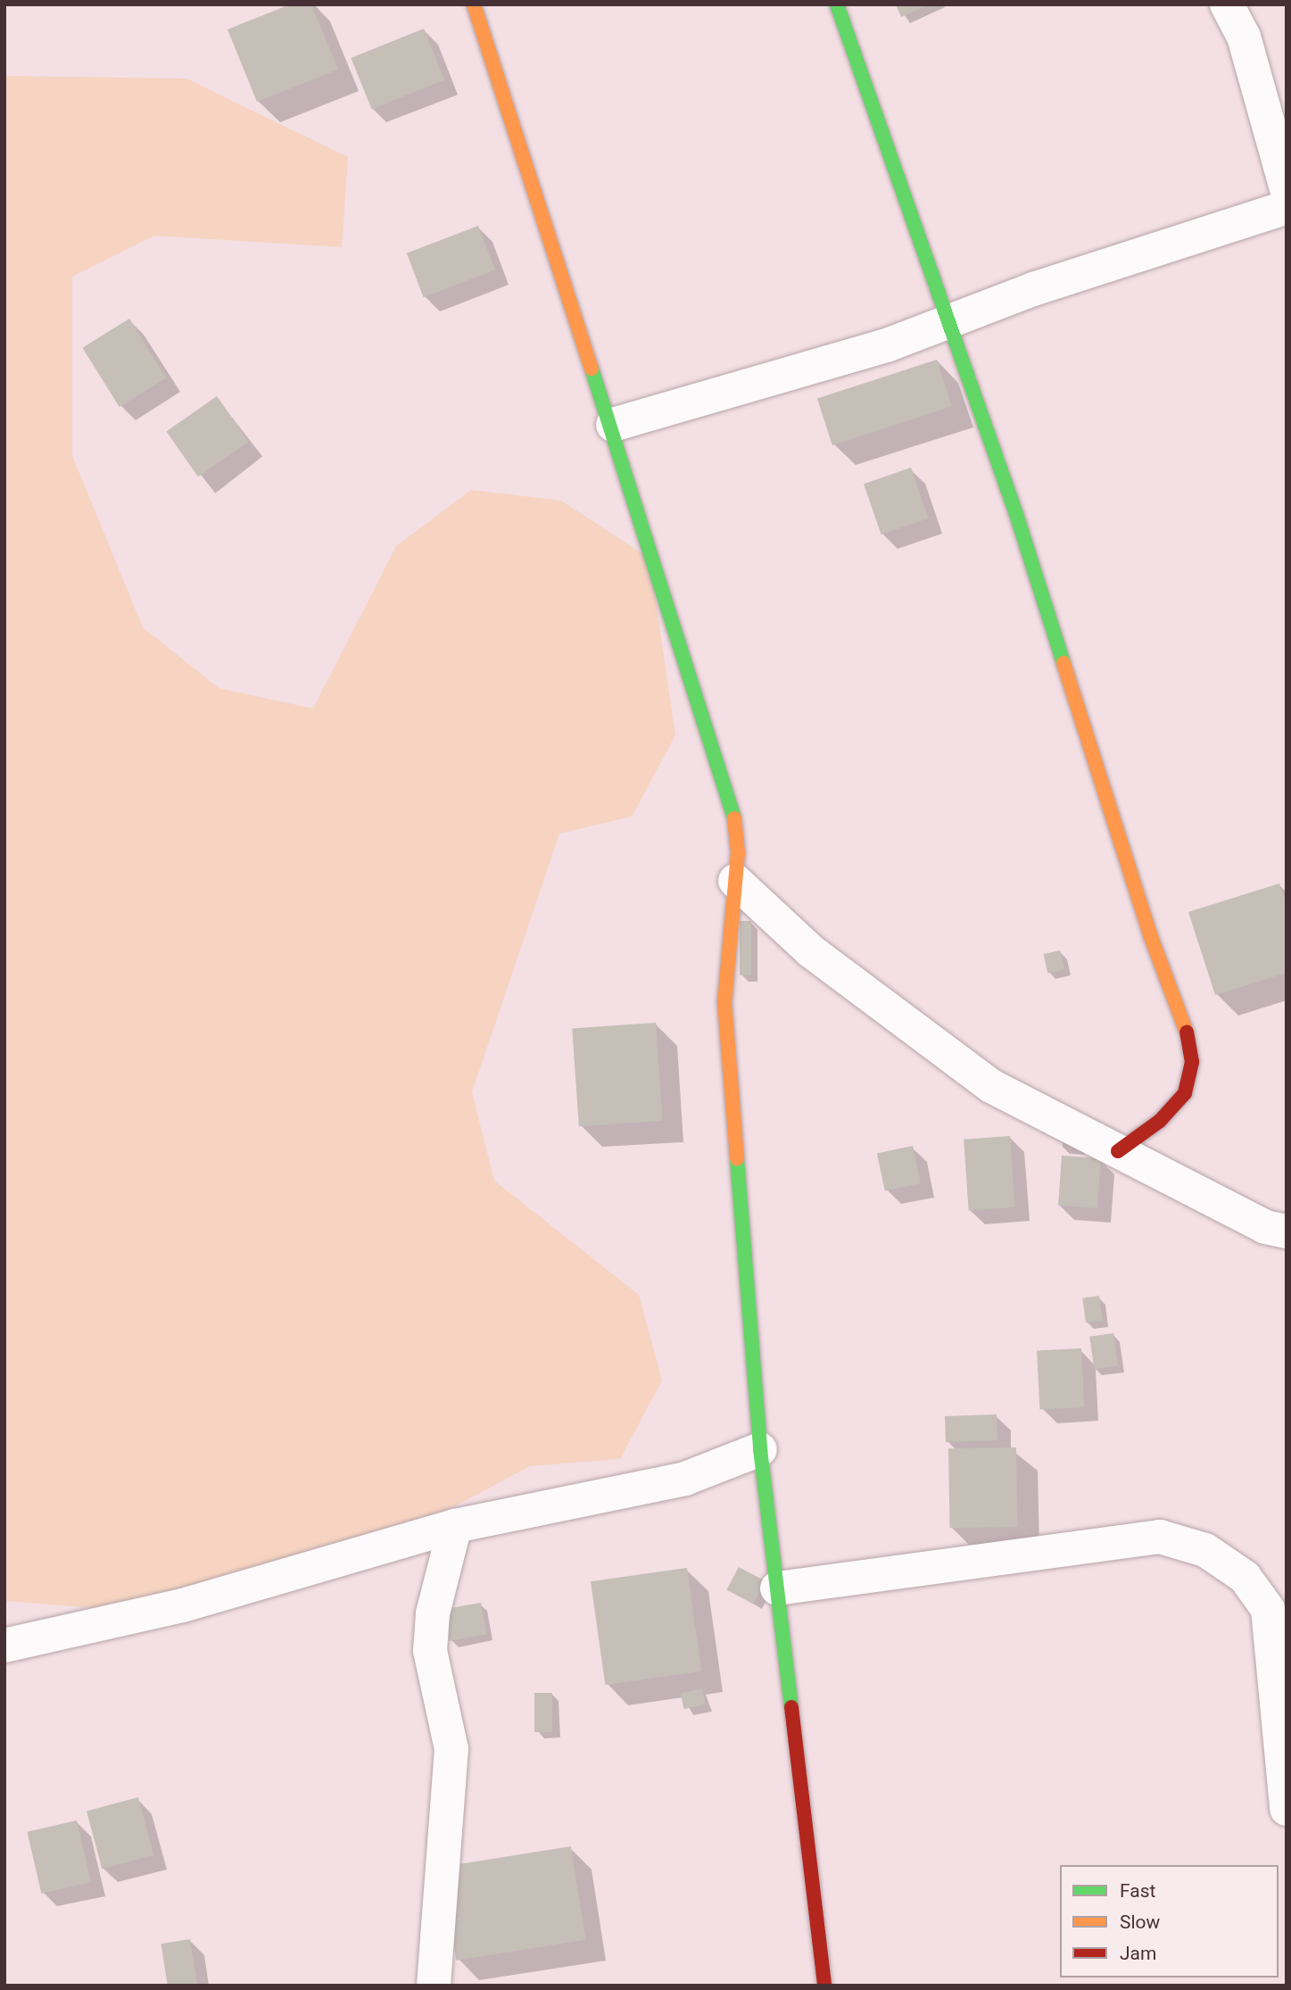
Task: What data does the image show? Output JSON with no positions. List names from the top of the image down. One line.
{"legend":["Fast","Slow","Jam"]}
